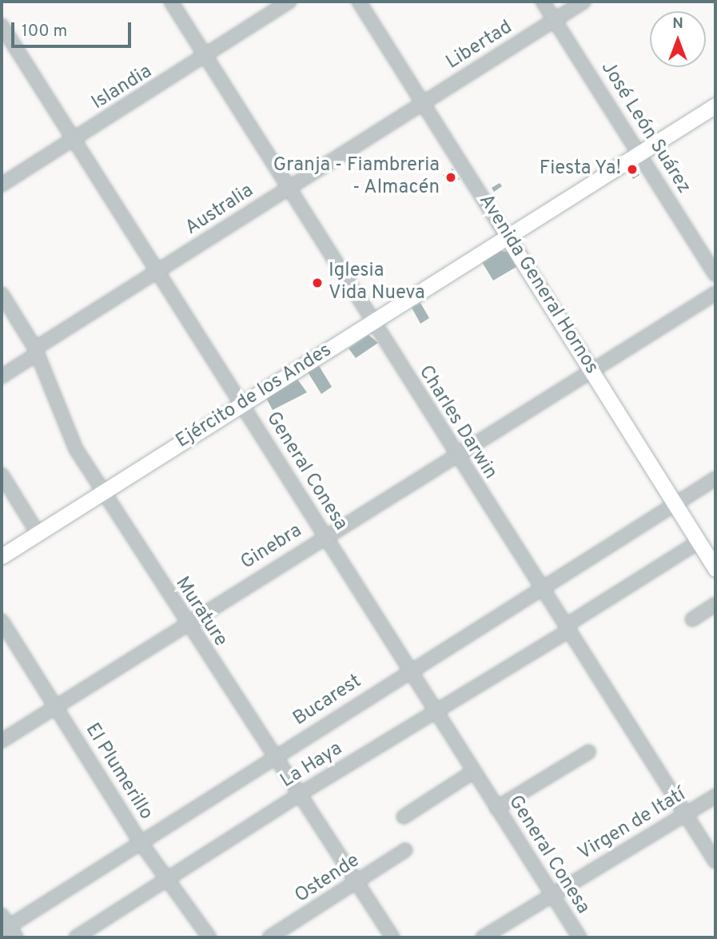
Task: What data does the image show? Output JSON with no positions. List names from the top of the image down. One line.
{"streets":{"main road":["Avenida General Hornos","Ejército de los Andes"],"street":["Libertad","Islandia","José León Suárez","Australia","Charles Darwin","General Conesa","Ginebra","Murature","Bucarest","La Haya","El Plumerillo","Virgen de Itatí","Ostende"]},"crossings":[["Libertad","José León Suárez"],["Libertad","Australia"],["Libertad","Avenida General Hornos"],["Islandia","Charles Darwin"],["Islandia","General Conesa"],["José León Suárez","Ejército de los Andes"],["Australia","Avenida General Hornos"],["Australia","Charles Darwin"],["Australia","General Conesa"],["Australia","Murature"],["Avenida General Hornos","Ejército de los Andes"],["Avenida General Hornos","Ginebra"],["Avenida General Hornos","Bucarest"],["Avenida General Hornos","La Haya"],["Ejército de los Andes","Charles Darwin"],["Ejército de los Andes","General Conesa"],["Ejército de los Andes","Murature"],["Charles Darwin","Ginebra"],["Charles Darwin","Bucarest"],["Charles Darwin","La Haya"],["Charles Darwin","Virgen de Itatí"],["General Conesa","Ginebra"],["General Conesa","Bucarest"],["General Conesa","La Haya"],["General Conesa","Virgen de Itatí"],["Ginebra","Murature"],["Ginebra","El Plumerillo"],["Murature","Bucarest"],["Murature","La Haya"],["Murature","Ostende"],["Bucarest","El Plumerillo"],["La Haya","El Plumerillo"]],"places":["Fiesta Ya!","Granja - Fiambreria - Almacén","Iglesia Vida Nueva"],"scale_bar":"100 m","north":"top"}
